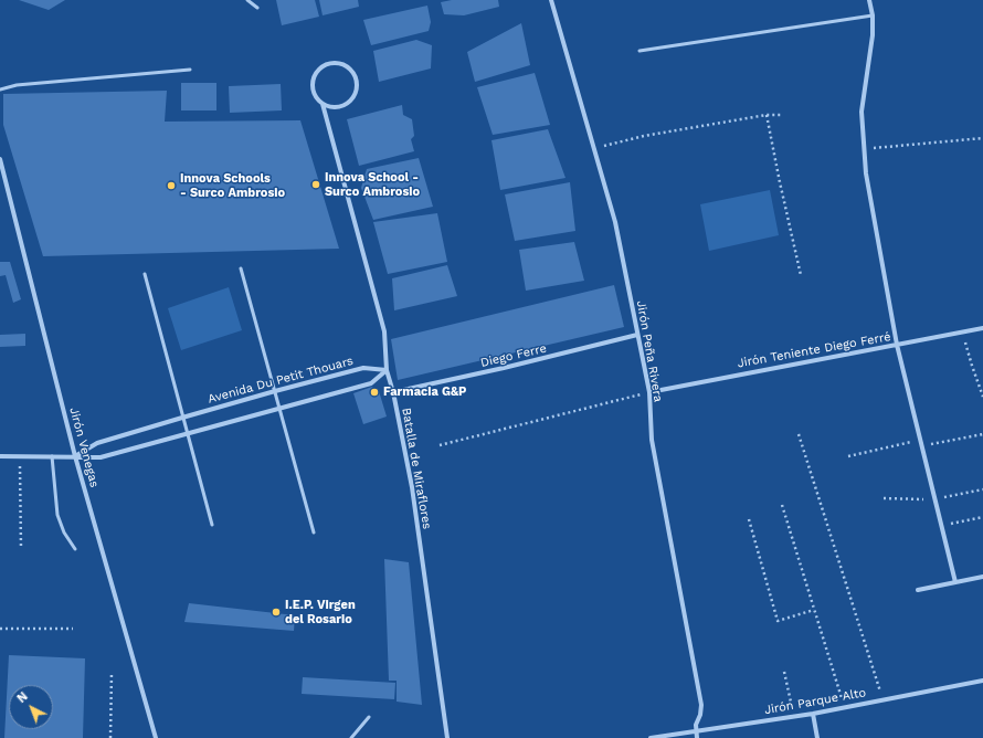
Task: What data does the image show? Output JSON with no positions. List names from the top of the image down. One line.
{"streets":{"street":["Jirón Teniente Diego Ferré","Jirón Peña Rivera","Diego Ferre","Avenida Du Petit Thouars","Jirón Venegas","Batalla de Miraflores","Jirón Parque Alto"]},"crossings":[["Jirón Teniente Diego Ferré","Jirón Peña Rivera"],["Jirón Peña Rivera","Diego Ferre"],["Jirón Peña Rivera","Jirón Parque Alto"],["Diego Ferre","Batalla de Miraflores"],["Avenida Du Petit Thouars","Jirón Venegas"],["Avenida Du Petit Thouars","Batalla de Miraflores"]],"places":["Innova School - Surco Ambrosio","Innova Schools - Surco Ambrosio","Farmacia G&P","I.E.P. Virgen del Rosario"],"north":"top left"}
